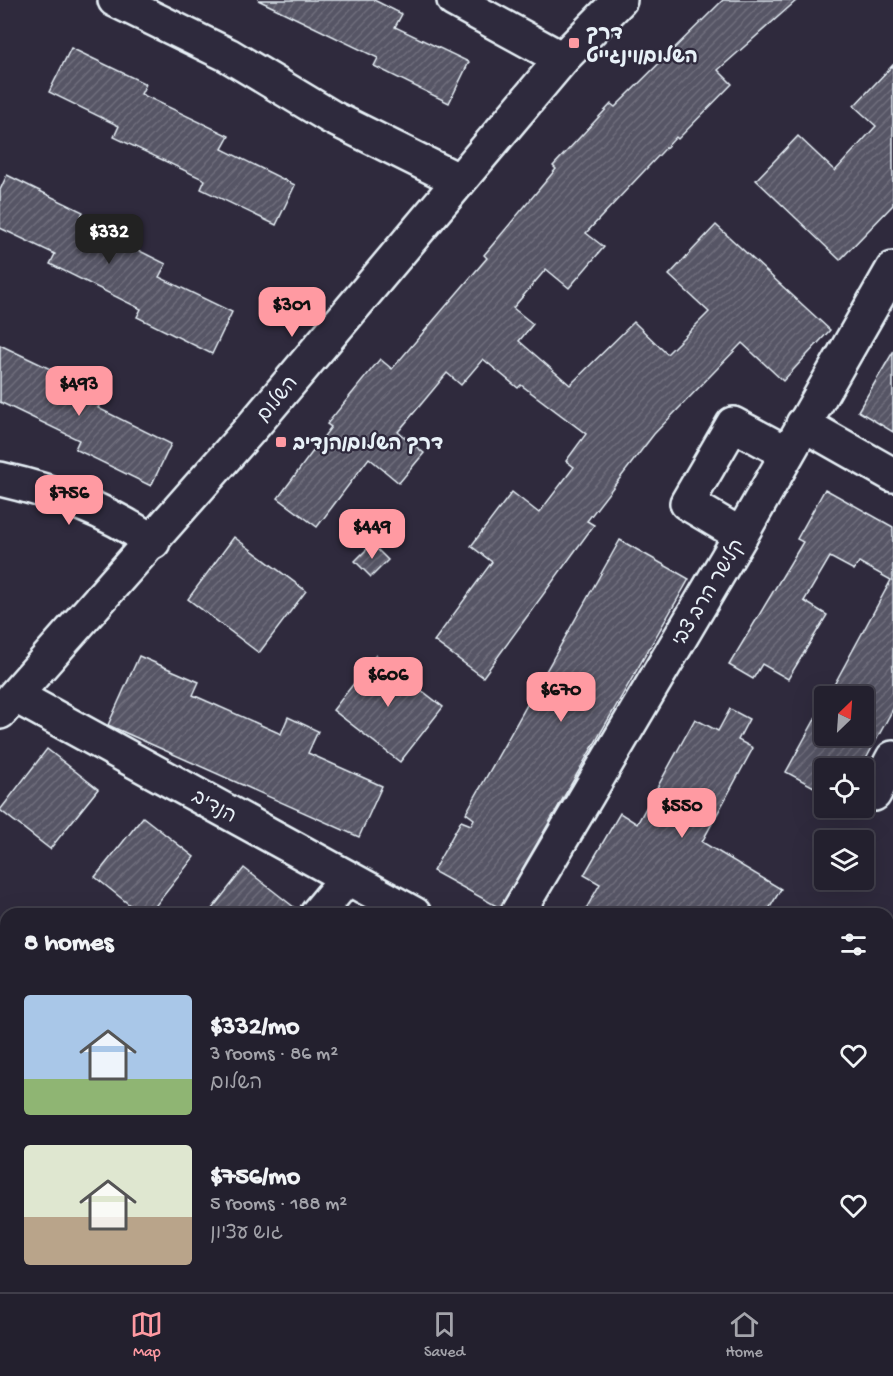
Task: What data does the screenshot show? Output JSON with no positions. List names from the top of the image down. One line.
{"streets":{"street":["השלום","קלישר הרב צבי","הנדיב"]},"crossings":[["השלום","הנדיב"]],"places":{"transit":["דרך השלום/וינגייט","דרך השלום/הנדיב"]},"north":"top right","page":{"price":["$332","$301","$493","$756","$449","$606","$670","$550"],"heading":"8 homes","list":[{"name":"$332/mo","note":"3 rooms · 86 m² · השלום"},{"name":"$756/mo","note":"5 rooms · 188 m² · גוש עציון"}],"tabs":["Map","Saved","Home"]}}
